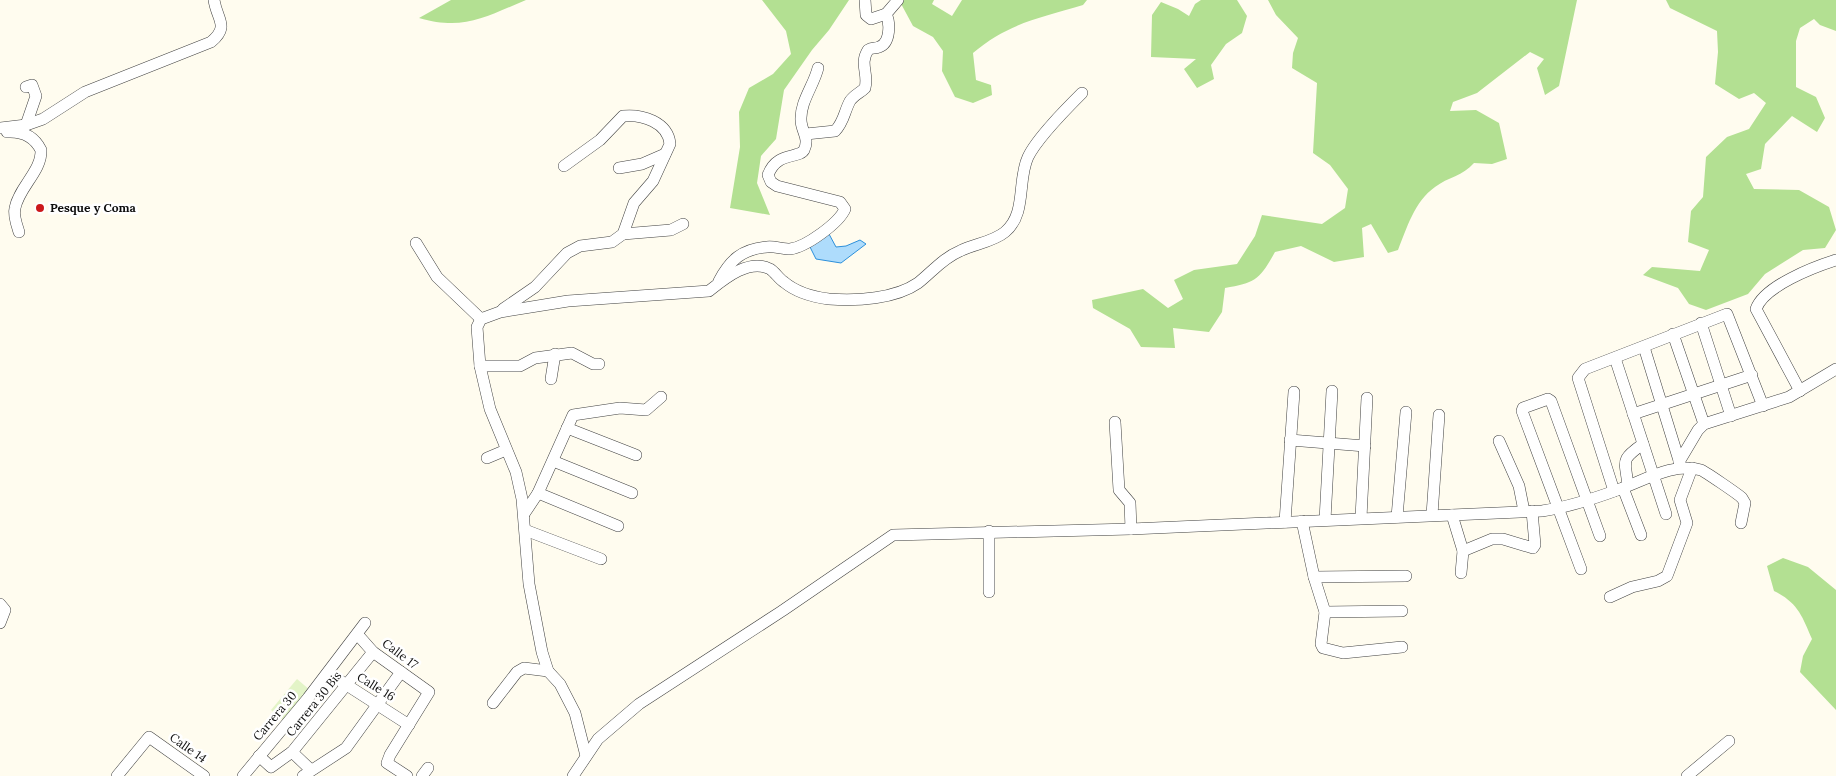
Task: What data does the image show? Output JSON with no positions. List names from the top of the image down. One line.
{"streets":{"street":["Calle 17","Calle 16","Carrera 30 Bis","Carrera 30","Calle 14"]},"crossings":[["Calle 17","Calle 16"],["Calle 17","Carrera 30 Bis"],["Calle 17","Carrera 30"],["Calle 16","Carrera 30 Bis"],["Calle 16","Carrera 30"],["Carrera 30 Bis","Carrera 30"]],"places":["Pesque y Coma"]}
